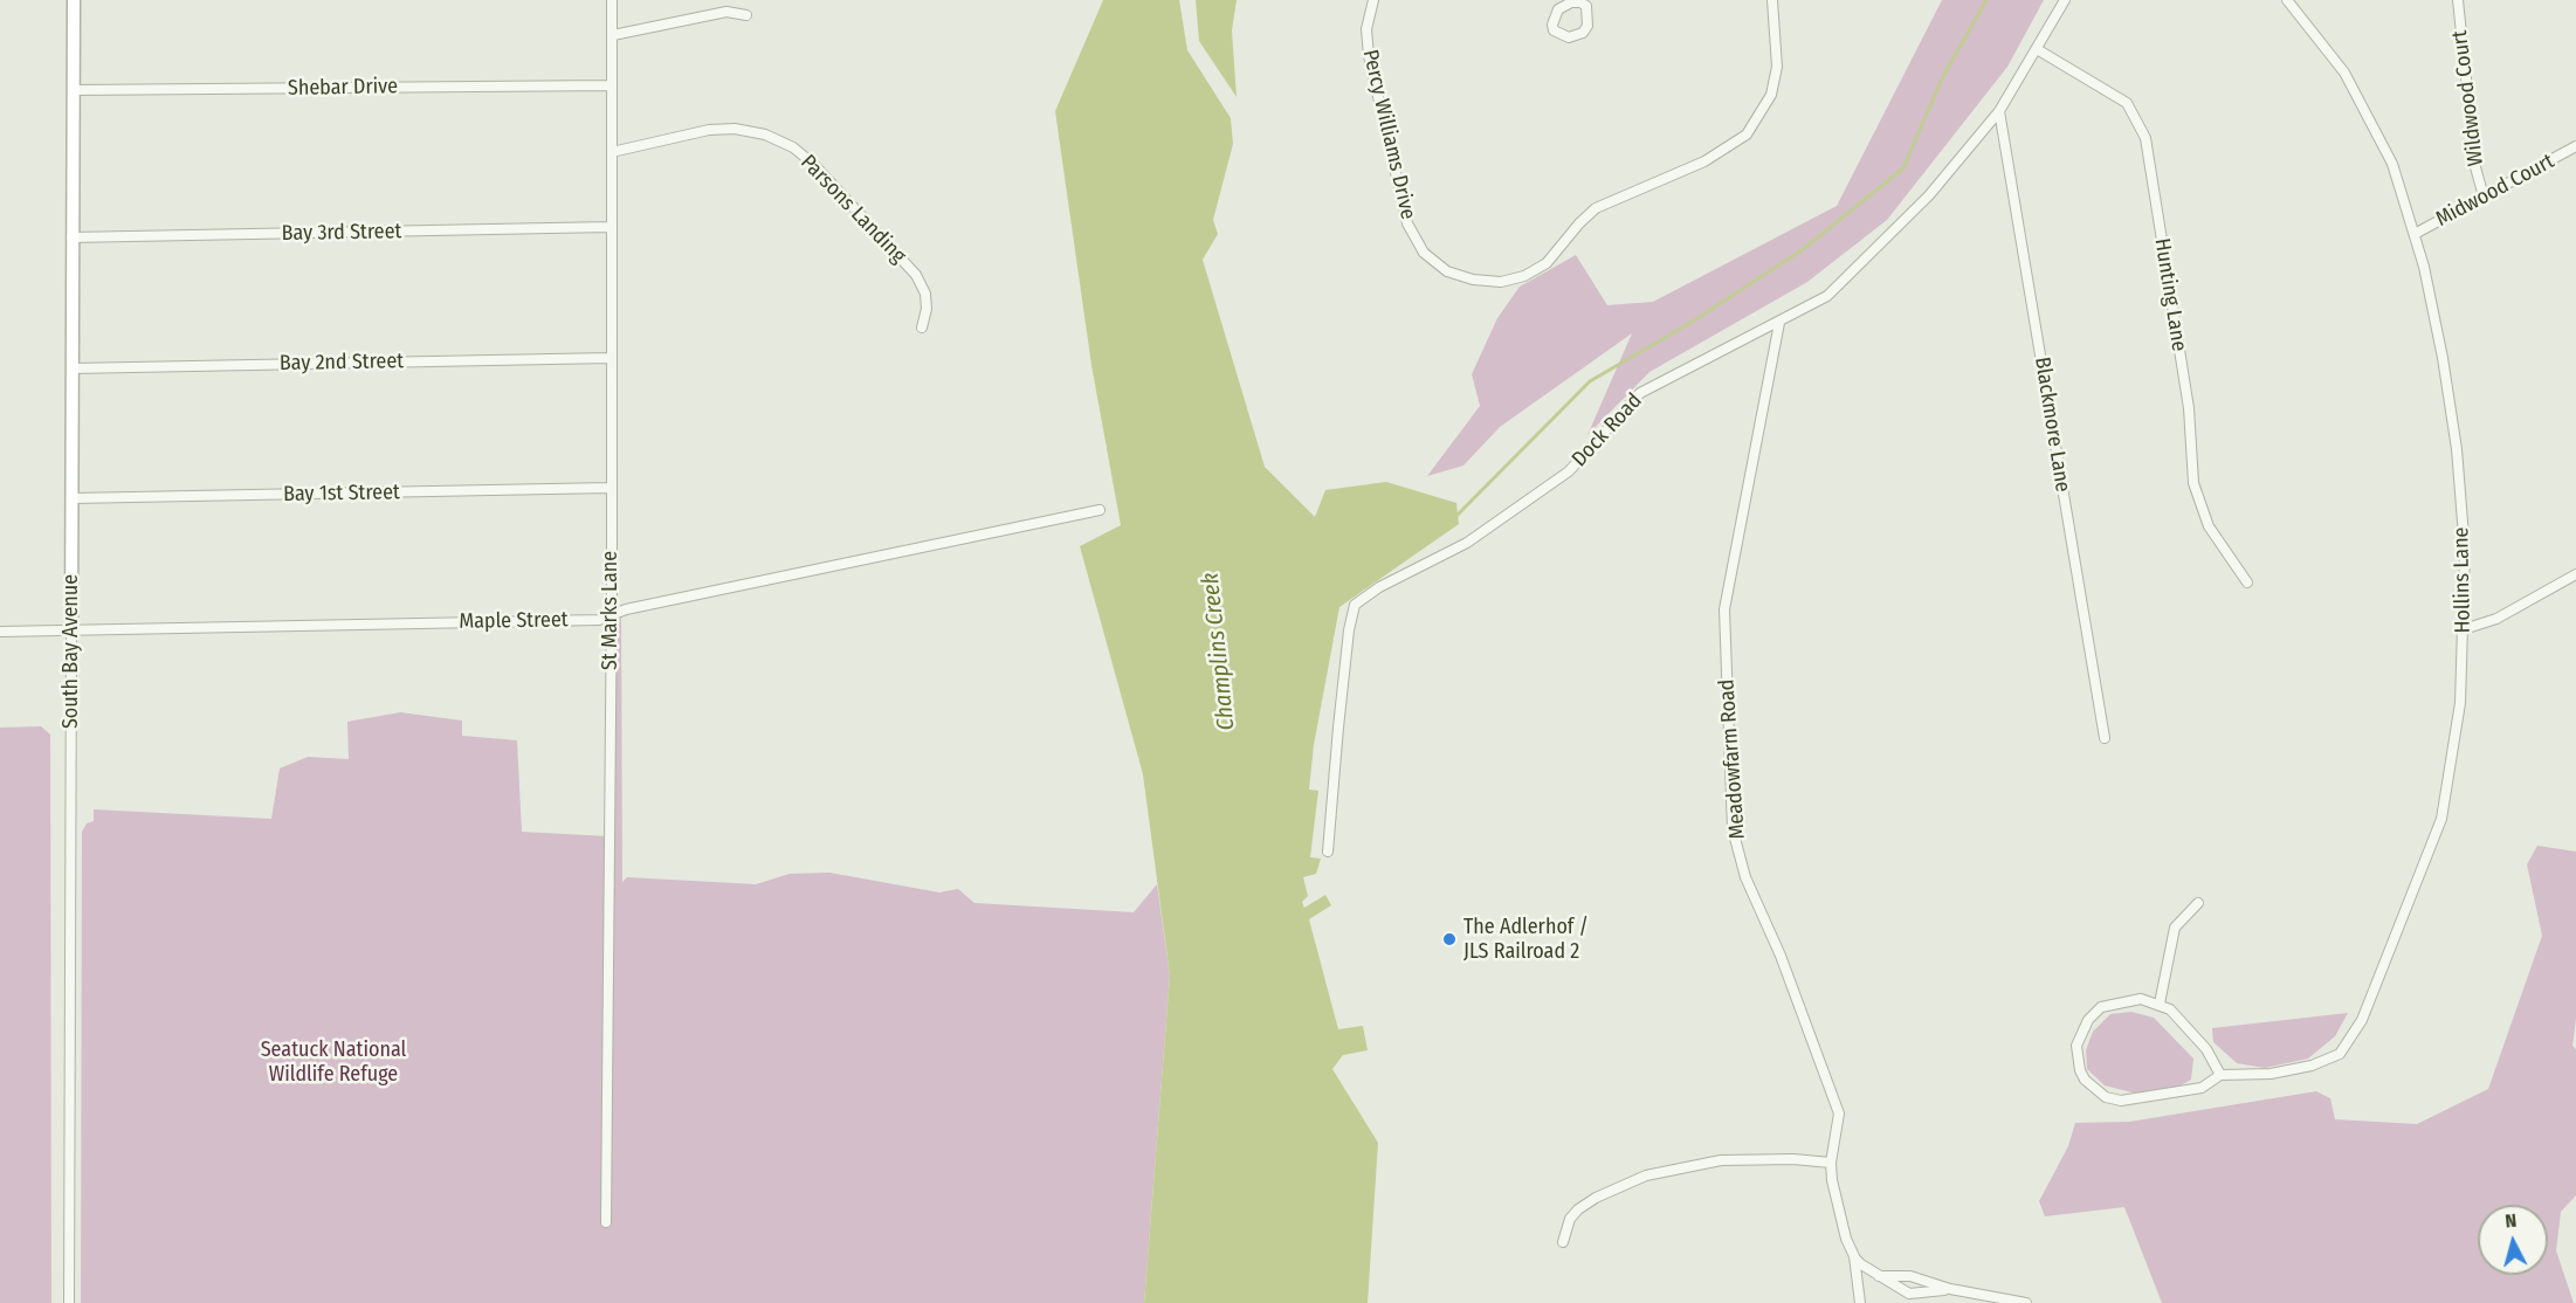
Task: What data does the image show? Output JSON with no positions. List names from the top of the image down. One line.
{"streets":{"street":["Shebar Drive","Wildwood Court","Percy Williams Drive","Midwood Court","Parsons Landing","Bay 3rd Street","Hunting Lane","Bay 2nd Street","Blackmore Lane","Dock Road","Bay 1st Street","Hollins Lane","St Marks Lane","Maple Street","South Bay Avenue","Meadowfarm Road"]},"crossings":[["Shebar Drive","St Marks Lane"],["Shebar Drive","South Bay Avenue"],["Wildwood Court","Midwood Court"],["Midwood Court","Hollins Lane"],["Parsons Landing","St Marks Lane"],["Bay 3rd Street","St Marks Lane"],["Bay 3rd Street","South Bay Avenue"],["Hunting Lane","Dock Road"],["Bay 2nd Street","St Marks Lane"],["Bay 2nd Street","South Bay Avenue"],["Blackmore Lane","Dock Road"],["Dock Road","Meadowfarm Road"],["Bay 1st Street","St Marks Lane"],["Bay 1st Street","South Bay Avenue"],["St Marks Lane","Maple Street"],["Maple Street","South Bay Avenue"]],"water":["Champlins Creek"],"parks":["Seatuck National Wildlife Refuge"],"places":["The Adlerhof / JLS Railroad 2"],"north":"top"}
